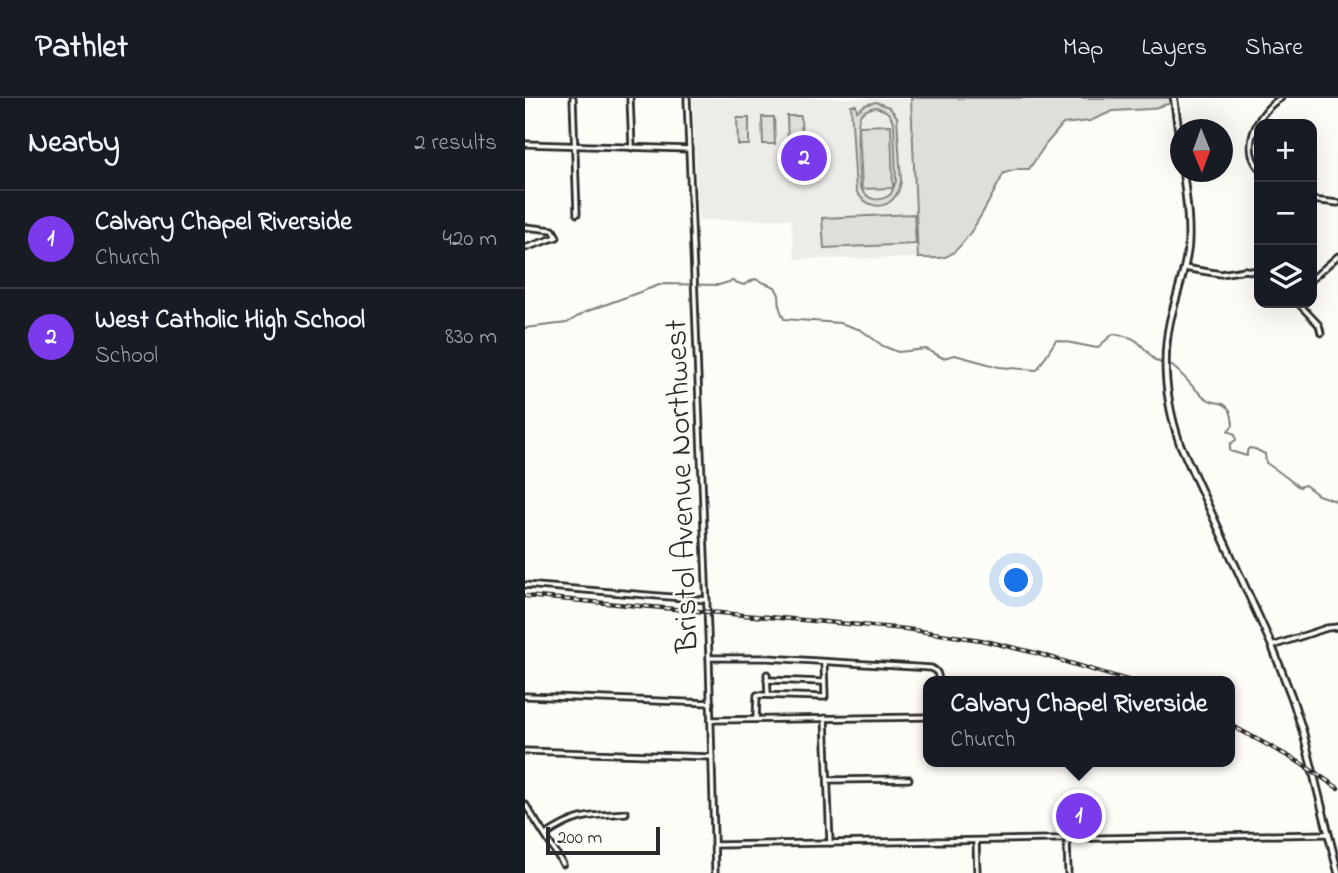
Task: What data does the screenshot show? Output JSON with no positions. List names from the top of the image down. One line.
{"streets":{"street":["Bristol Avenue Northwest"]},"scale_bar":"200 m","north":"bottom","page":{"header":"Pathlet","nav":["Map","Layers","Share"],"heading":["Nearby","2 results"],"map_buttons":["+","−"],"pins":["2","1"],"list":[{"mark":"1","name":"Calvary Chapel Riverside","note":"Church","value":"420 m"},{"mark":"2","name":"West Catholic High School","note":"School","value":"830 m"}],"popup":["Calvary Chapel Riverside","Church"],"scale":"200 m"}}
